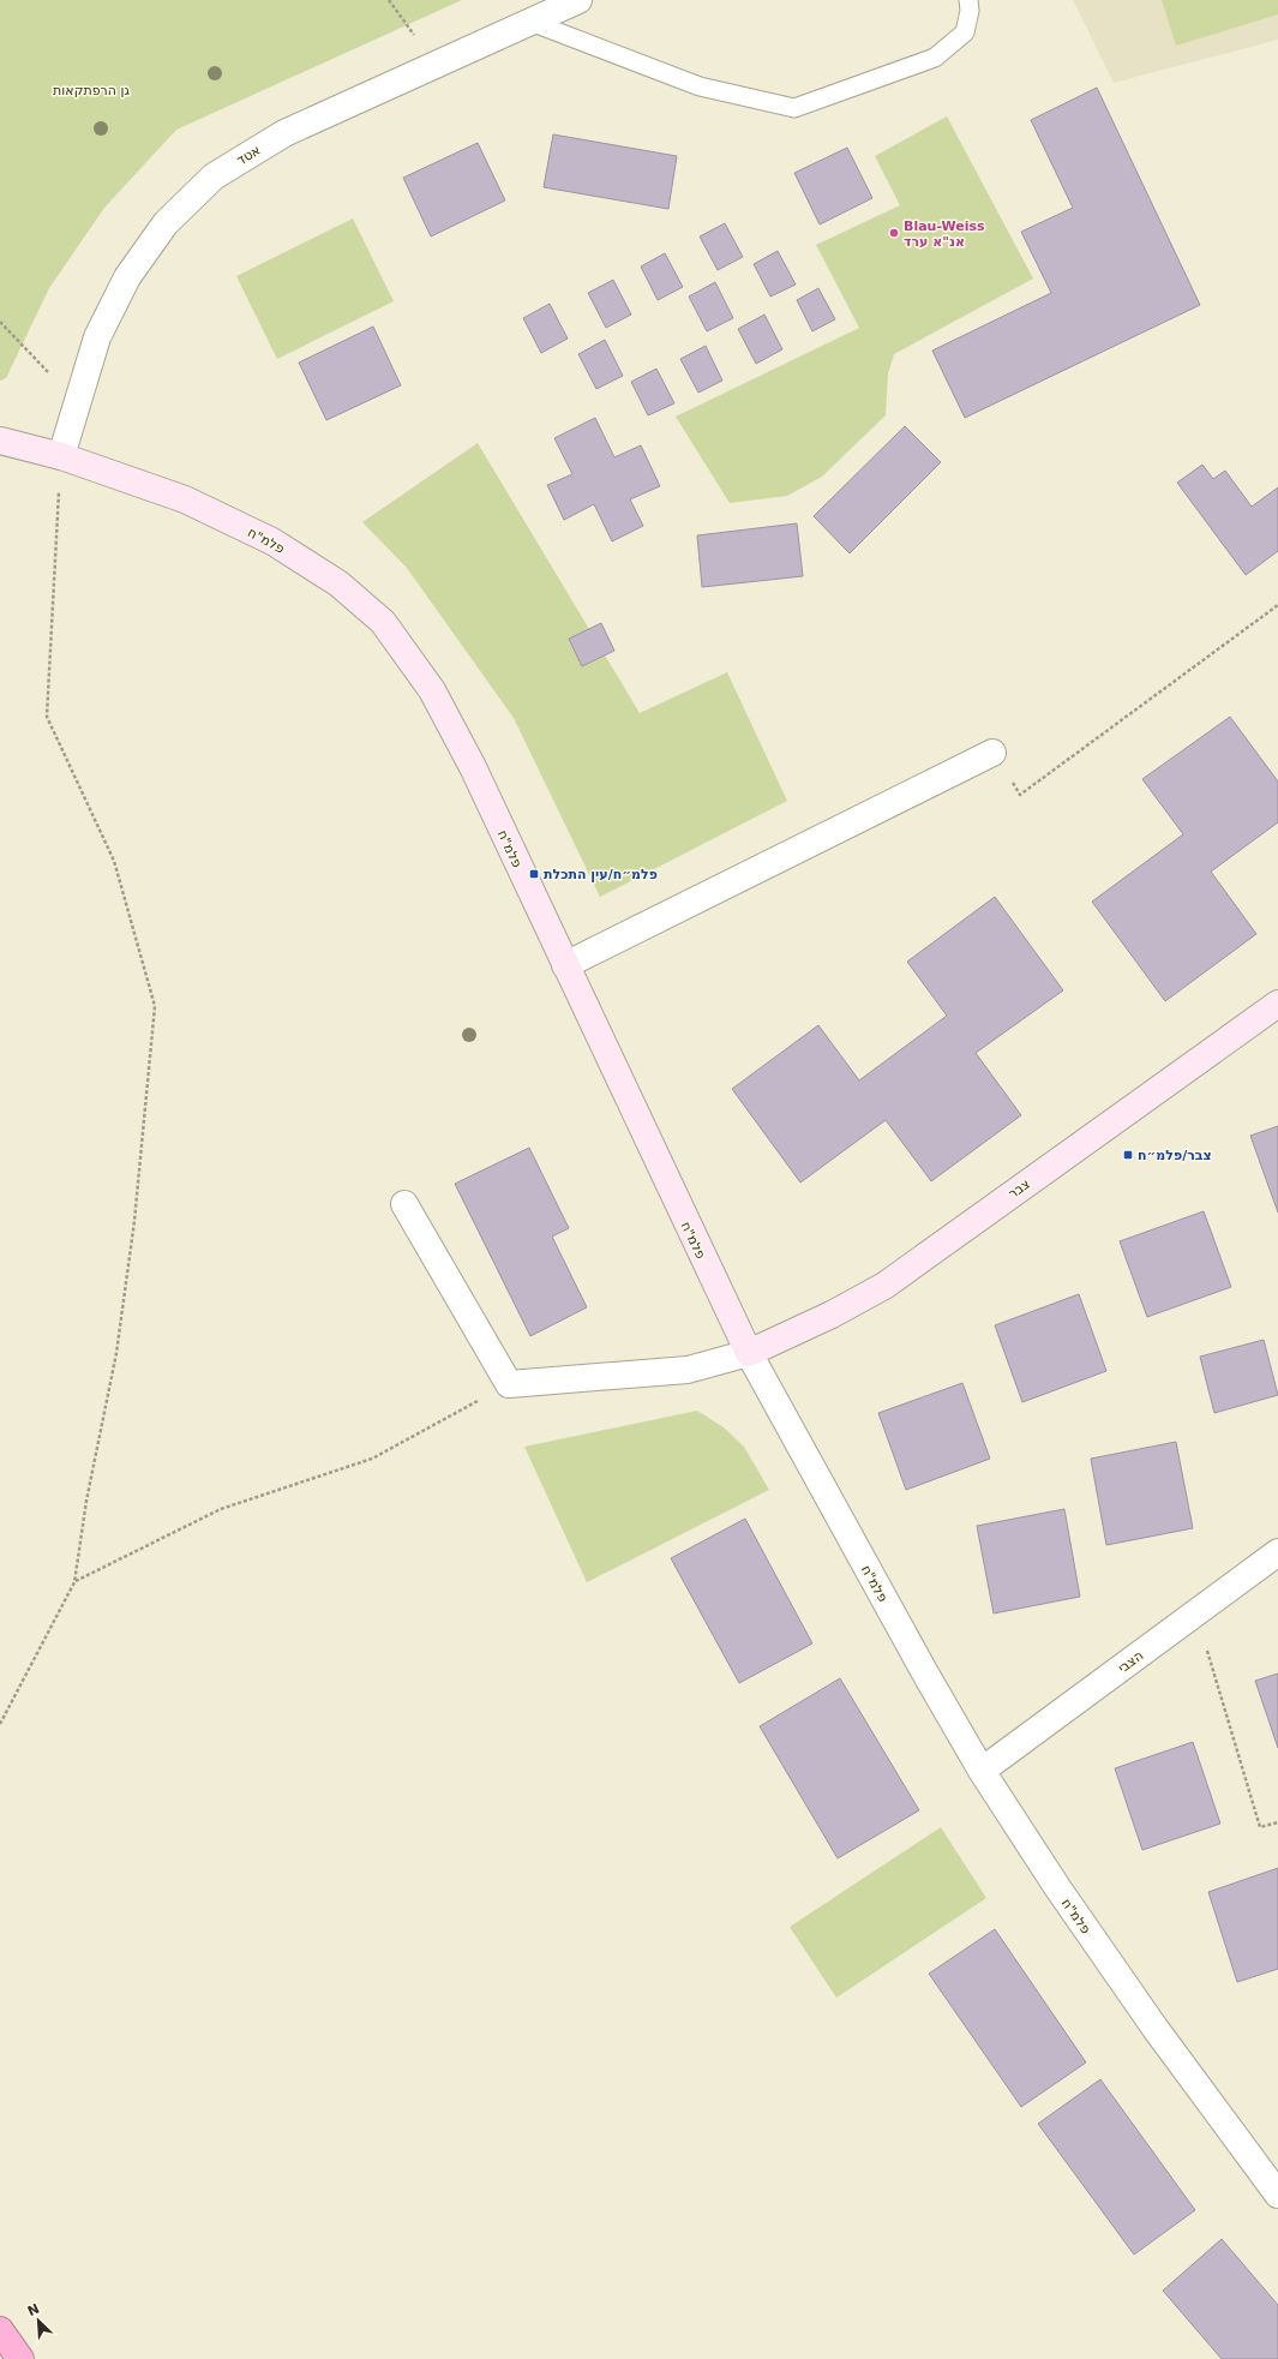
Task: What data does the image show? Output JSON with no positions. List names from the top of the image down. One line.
{"streets":{"street":["אטד","פלמ\"ח","צבר","הצבי"]},"crossings":[["אטד","פלמ\"ח"],["פלמ\"ח","צבר"],["פלמ\"ח","הצבי"]],"parks":["גן הרפתקאות"],"places":{"other":["Blau-Weiss אנ\"א ערד"],"transit":["פלמ״ח/עין התכלת","צבר/פלמ״ח"]},"north":"top left"}
